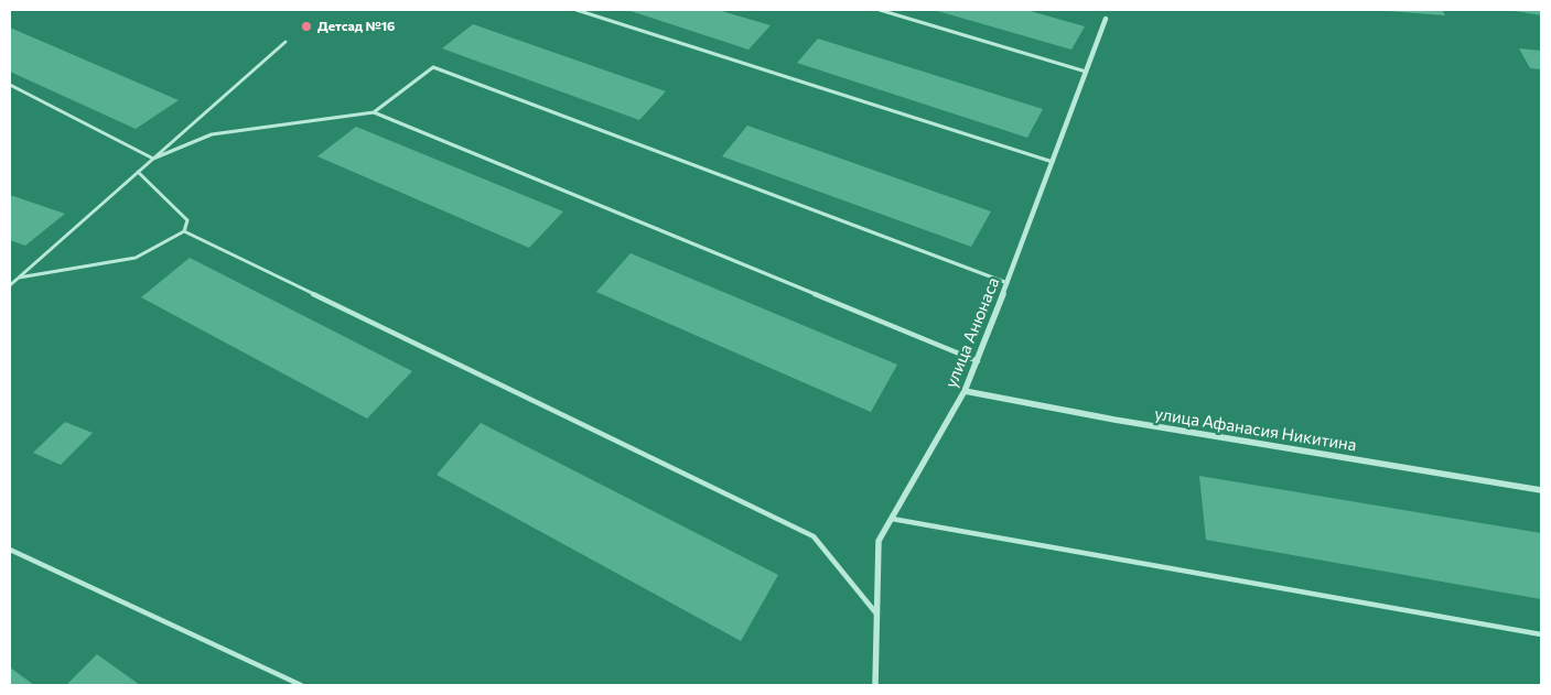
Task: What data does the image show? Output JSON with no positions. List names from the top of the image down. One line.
{"streets":{"street":["улица Анюнаса","улица Афанасия Никитина"]},"crossings":[["улица Анюнаса","улица Афанасия Никитина"]],"places":["Детсад №16"]}
